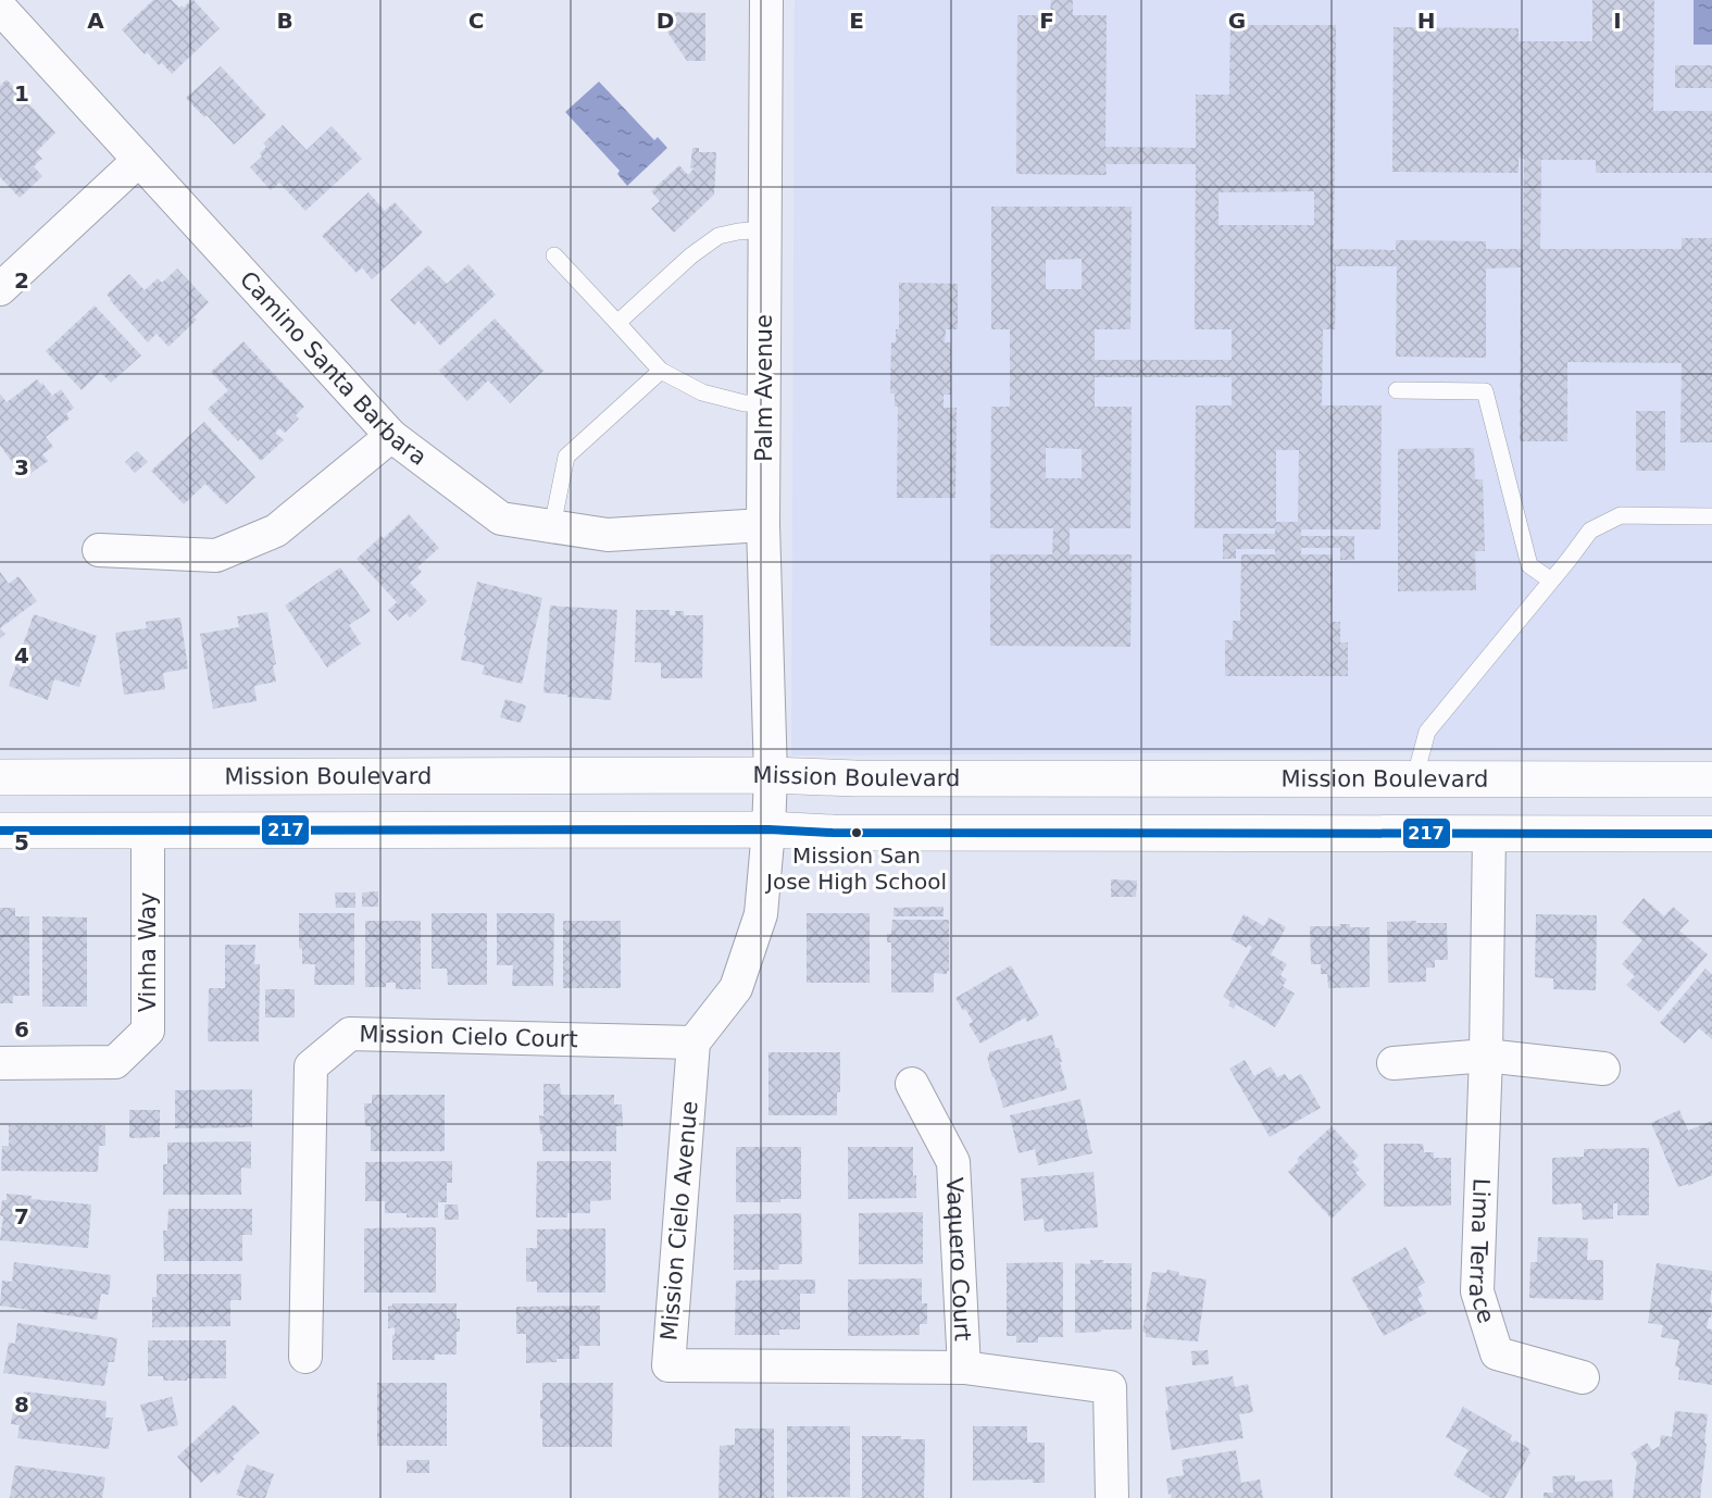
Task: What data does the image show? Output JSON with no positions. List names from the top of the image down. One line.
{"streets":{"main road":["Mission Boulevard"],"street":["Camino Santa Barbara","Palm Avenue","Vinha Way","Mission Cielo Court","Mission Cielo Avenue","Lima Terrace","Vaquero Court"]},"crossings":[["Camino Santa Barbara","Palm Avenue"],["Palm Avenue","Mission Boulevard"],["Mission Cielo Court","Mission Cielo Avenue"],["Mission Cielo Avenue","Vaquero Court"]],"places":["Mission San Jose High School"],"lines":["transit line 217"],"grid":{"columns":["A","B","C","D","E","F","G","H","I"],"rows":["1","2","3","4","5","6","7","8"]}}
